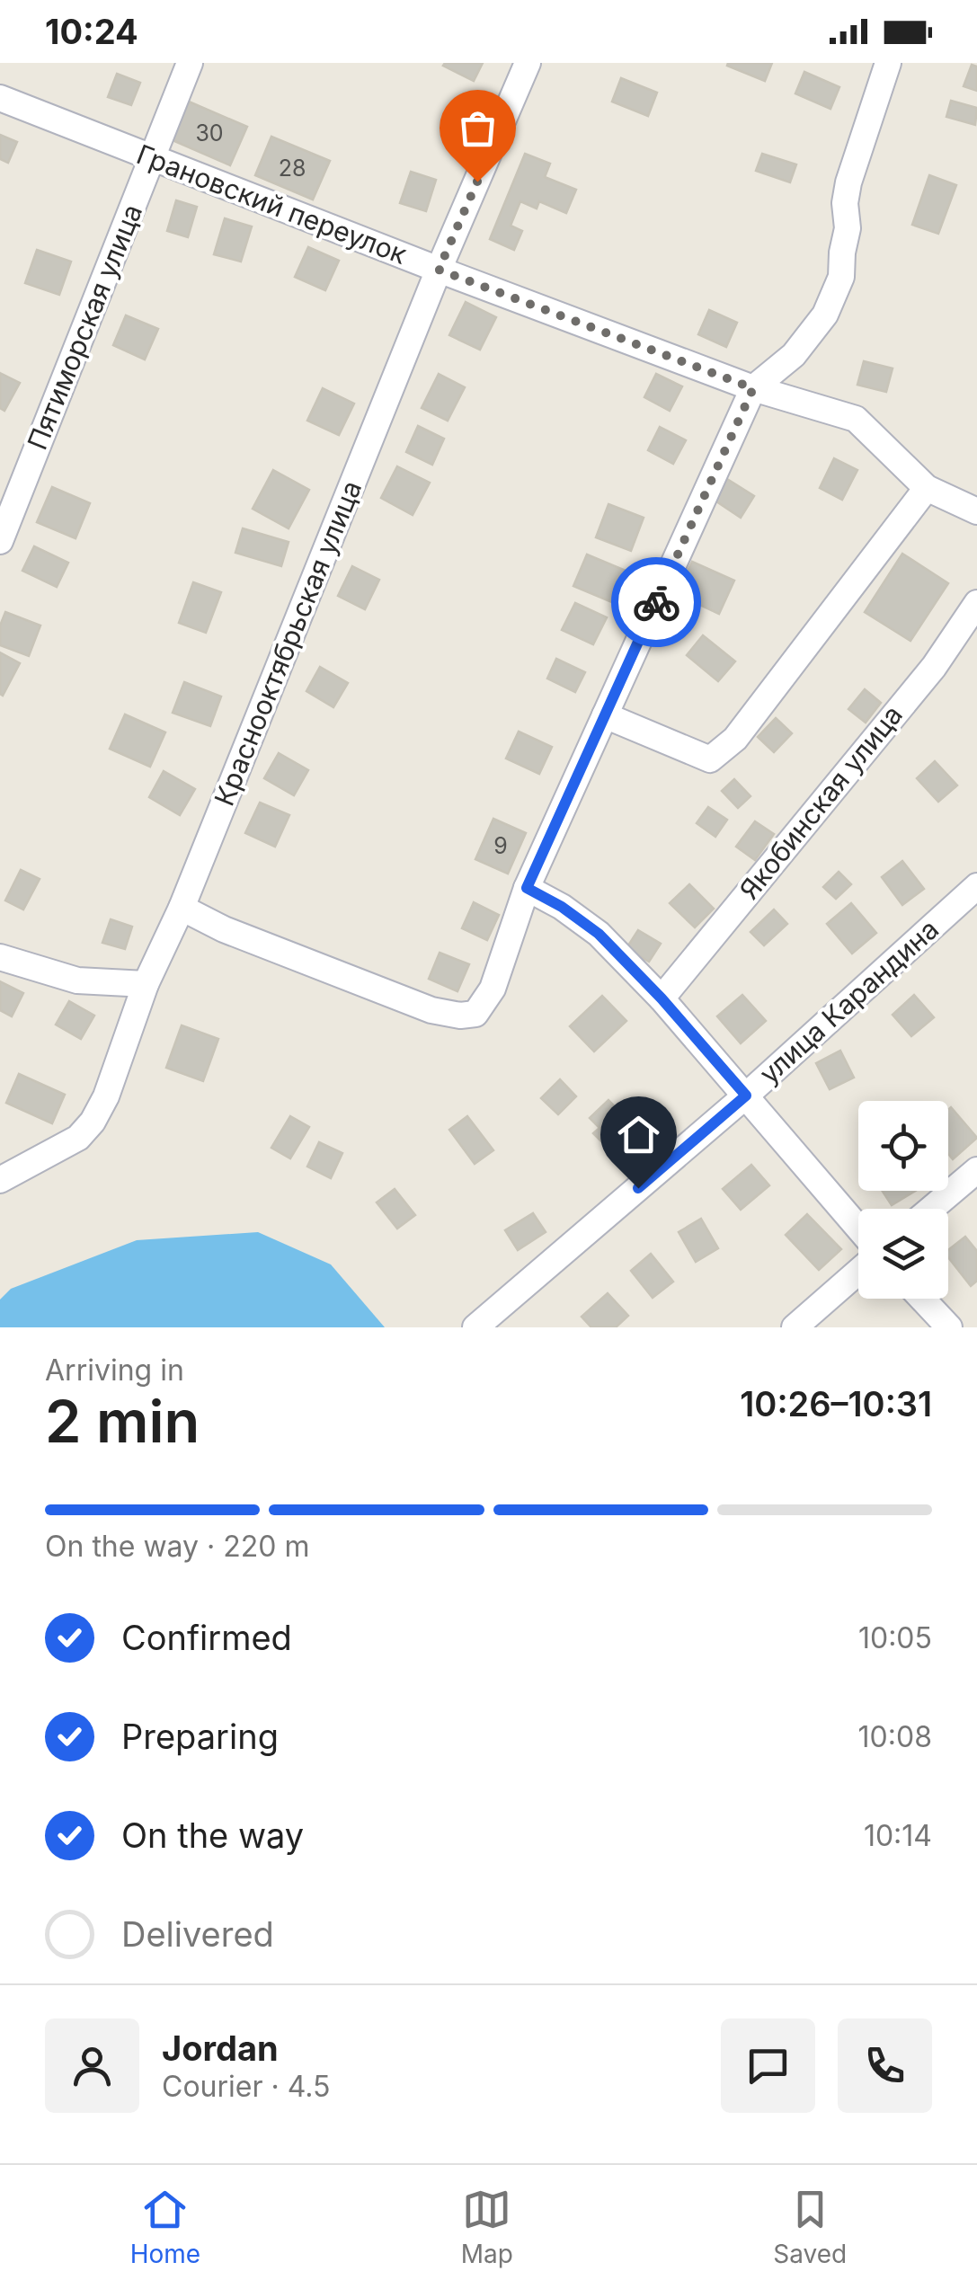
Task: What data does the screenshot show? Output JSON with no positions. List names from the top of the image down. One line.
{"streets":{"street":["Грановский переулок","Пятиморская улица","Краснооктябрьская улица","Якобинская улица","улица Карандина"]},"crossings":[["Грановский переулок","Пятиморская улица"],["Грановский переулок","Краснооктябрьская улица"]],"house_numbers":["30","28","9"],"page":{"status":"10:24","heading":["2 min","Arriving in","10:26–10:31"],"panel":["Jordan","Courier · 4.5"],"bar":"On the way · 220 m","list":[["Confirmed","10:05"],["Preparing","10:08"],["On the way","10:14"],"Delivered"],"tabs":["Home","Map","Saved"]}}
